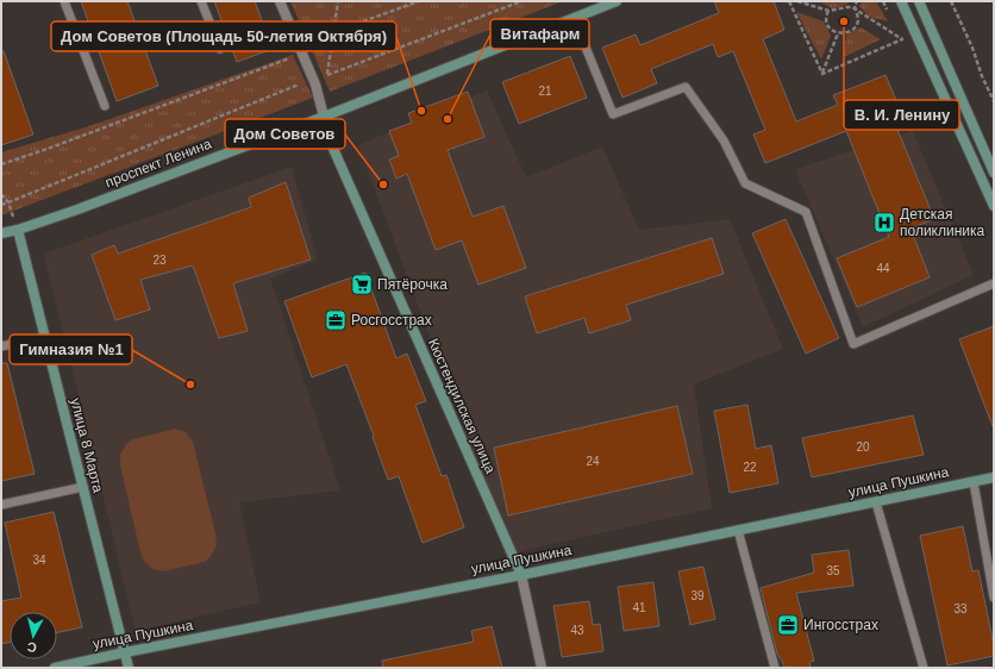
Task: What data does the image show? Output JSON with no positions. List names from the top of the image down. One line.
{"streets":{"main road":["проспект Ленина","Кюстендилская улица","улица 8 Марта","улица Пушкина"]},"crossings":[["проспект Ленина","Кюстендилская улица"],["проспект Ленина","улица 8 Марта"],["Кюстендилская улица","улица Пушкина"],["улица 8 Марта","улица Пушкина"]],"places":{"other":["В. И. Ленину","Дом Советов (Площадь 50‐летия Октября)","Витафарм","Дом Советов","Гимназия №1"],"hospital":["Детская поликлиника"],"supermarket":["Пятёрочка"],"office":["Росгосстрах","Ингосстрах"]},"house_numbers":["21","23","44","20","24","22","34","35","39","41","33","43"],"north":"bottom"}
